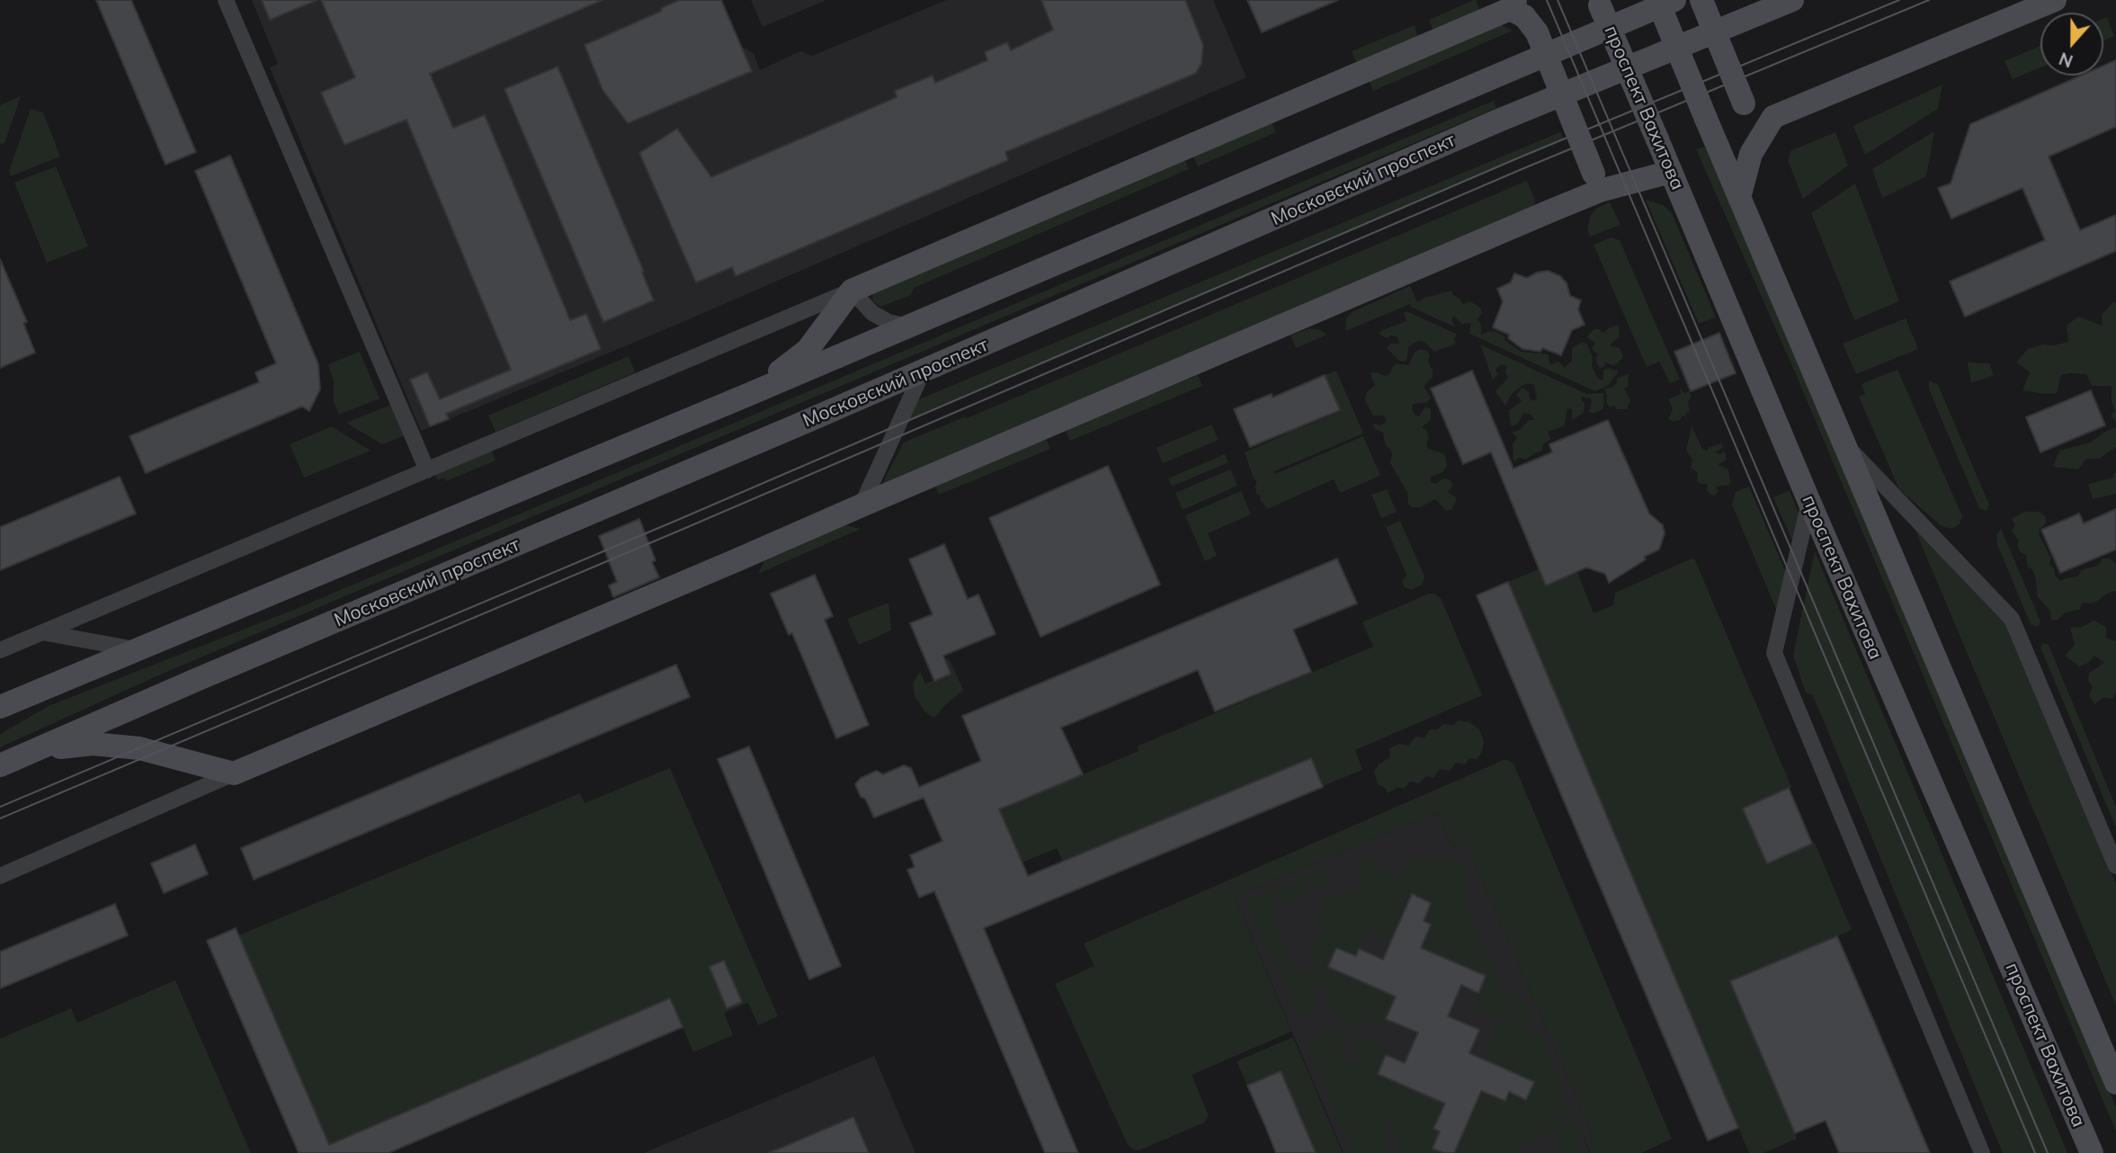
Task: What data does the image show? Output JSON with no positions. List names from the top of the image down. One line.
{"streets":{"main road":["проспект Вахитова","Московский проспект"]},"north":"bottom"}
